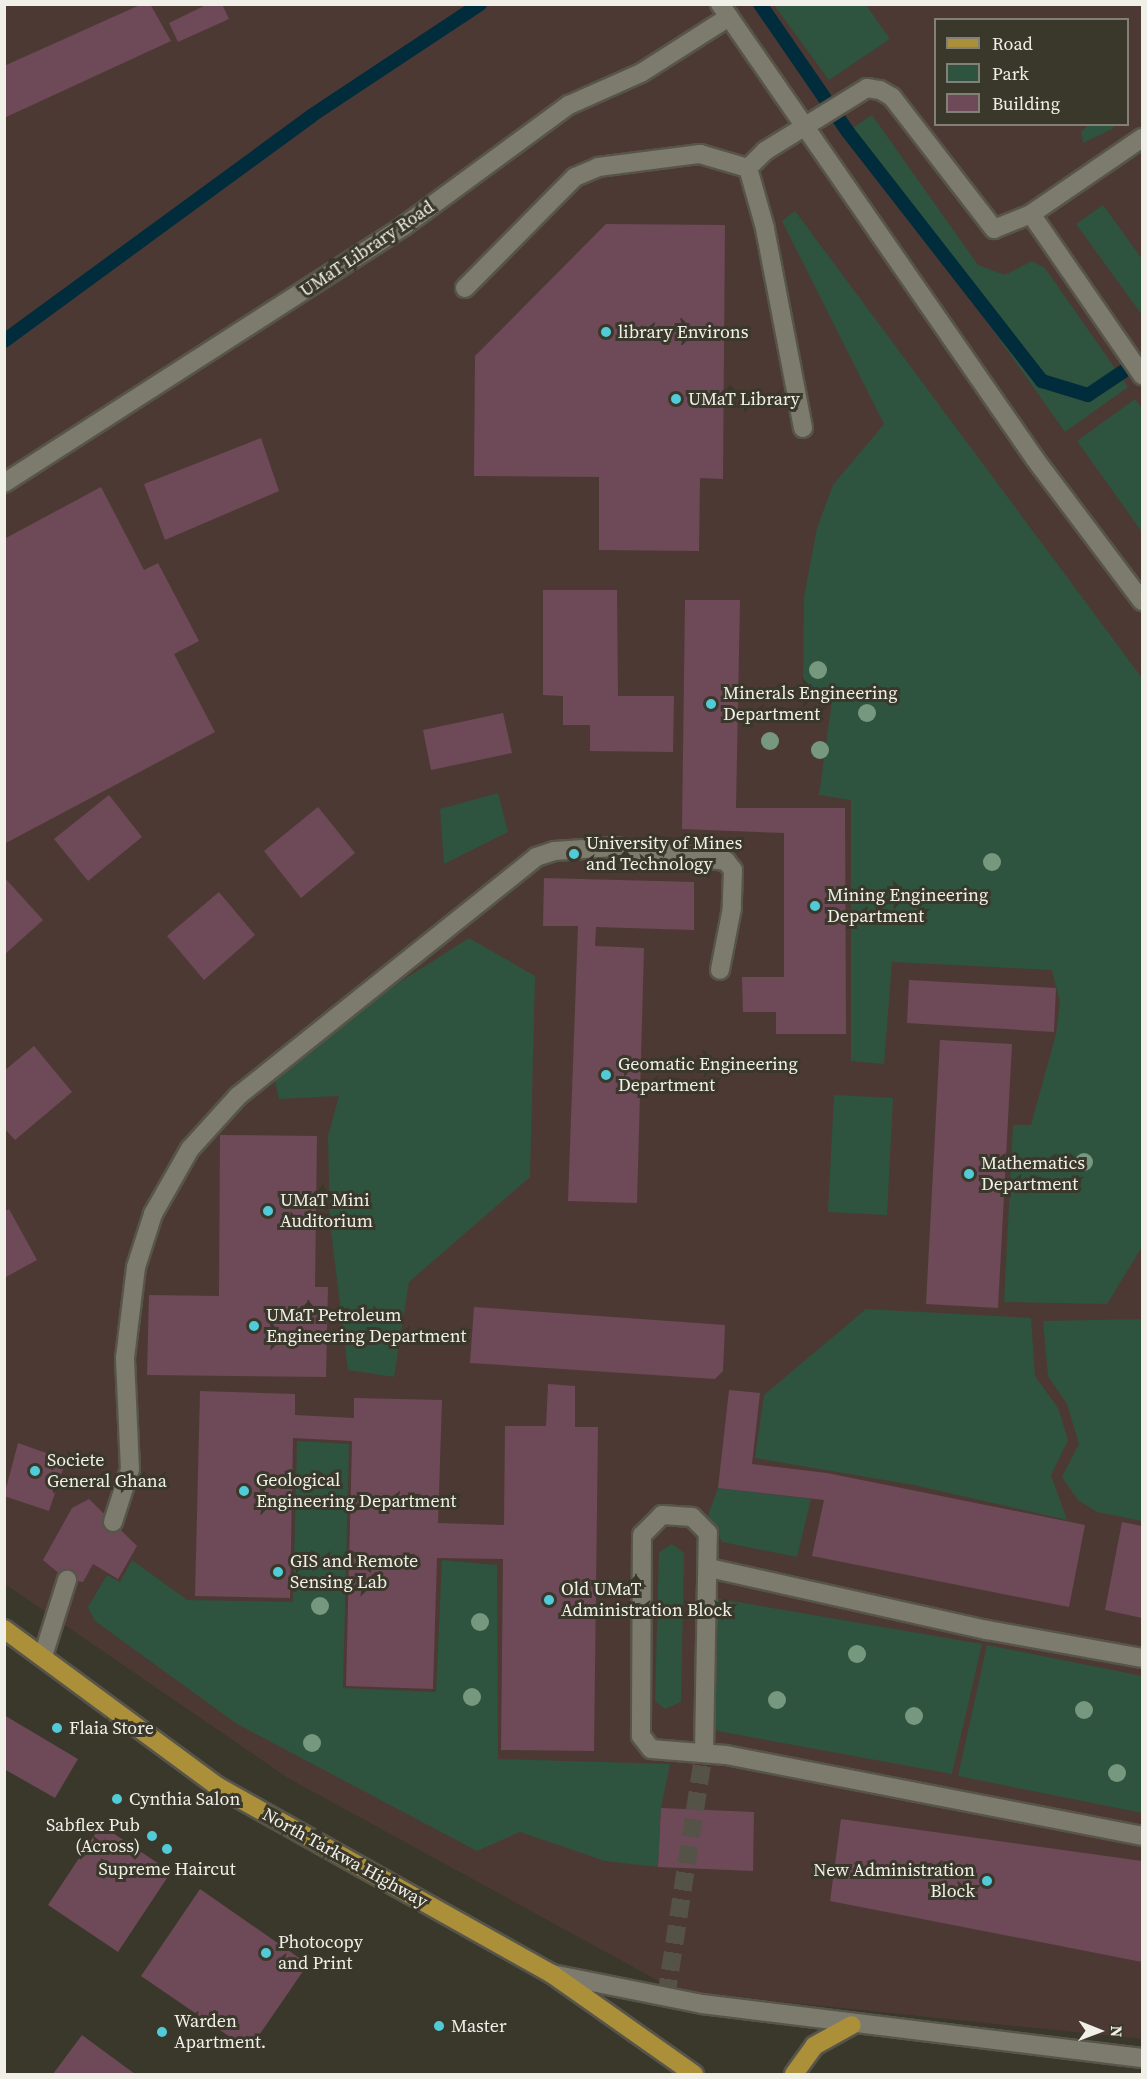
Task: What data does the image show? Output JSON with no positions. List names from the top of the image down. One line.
{"streets":{"main road":["North Tarkwa Highway"],"street":["UMaT Library Road"]},"places":["library Environs","UMaT Library","Minerals Engineering Department","University of Mines and Technology","Mining Engineering Department","Geomatic Engineering Department","Mathematics Department","UMaT Mini Auditorium","UMaT Petroleum Engineering Department","Societe General Ghana","Geological Engineering Department","GIS and Remote Sensing Lab","Old UMaT Administration Block","Flaia Store","Cynthia Salon","Sabflex Pub (Across)","Supreme Haircut","New Administration Block","Photocopy and Print","Master","Warden Apartment."],"legend":["Road","Park","Building"],"north":"right"}
